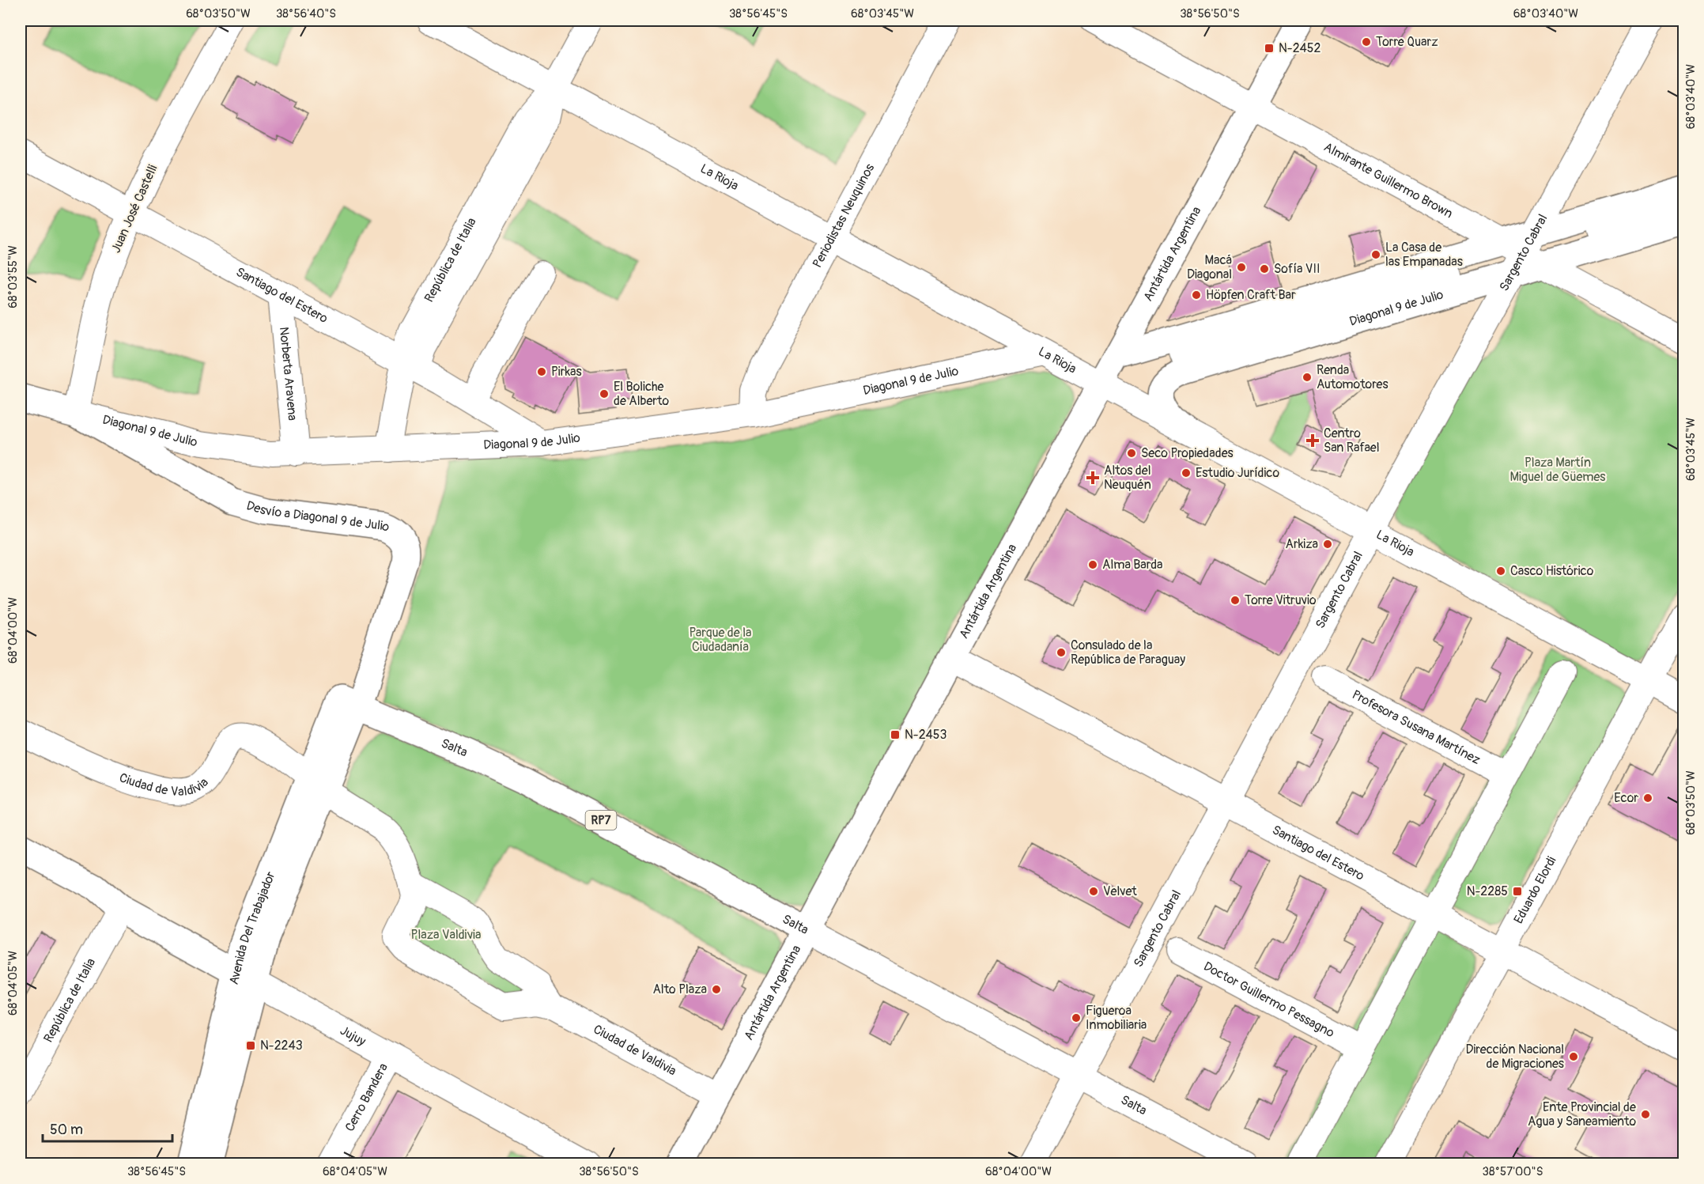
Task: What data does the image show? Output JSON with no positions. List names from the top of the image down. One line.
{"streets":{"main road":["Antártida Argentina","Diagonal 9 de Julio","Desvío a Diagonal 9 de Julio","Salta","RP7","Avenida Del Trabajador","Jujuy"],"street":["La Rioja","Almirante Guillermo Brown","Juan José Castelli","Periodistas Neuquinos","Sargento Cabral","República de Italia","Santiago del Estero","Norberta Aravena","Profesora Susana Martínez","Ciudad de Valdivia","Eduardo Elordi","Doctor Guillermo Pessagno","Cerro Bandera"]},"crossings":[["La Rioja","Periodistas Neuquinos"],["La Rioja","Antártida Argentina"],["La Rioja","Sargento Cabral"],["La Rioja","República de Italia"],["La Rioja","Diagonal 9 de Julio"],["La Rioja","Eduardo Elordi"],["Almirante Guillermo Brown","Antártida Argentina"],["Almirante Guillermo Brown","Sargento Cabral"],["Almirante Guillermo Brown","Diagonal 9 de Julio"],["Juan José Castelli","Santiago del Estero"],["Juan José Castelli","Diagonal 9 de Julio"],["Juan José Castelli","Desvío a Diagonal 9 de Julio"],["Periodistas Neuquinos","Diagonal 9 de Julio"],["Antártida Argentina","Santiago del Estero"],["Antártida Argentina","Diagonal 9 de Julio"],["Antártida Argentina","Salta"],["Antártida Argentina","Ciudad de Valdivia"],["Sargento Cabral","Santiago del Estero"],["Sargento Cabral","Diagonal 9 de Julio"],["Sargento Cabral","Salta"],["República de Italia","Santiago del Estero"],["República de Italia","Diagonal 9 de Julio"],["República de Italia","Jujuy"],["Santiago del Estero","Diagonal 9 de Julio"],["Santiago del Estero","Norberta Aravena"],["Santiago del Estero","Eduardo Elordi"],["Diagonal 9 de Julio","Norberta Aravena"],["Diagonal 9 de Julio","Desvío a Diagonal 9 de Julio"],["Desvío a Diagonal 9 de Julio","Salta"],["Desvío a Diagonal 9 de Julio","Avenida Del Trabajador"],["Salta","Avenida Del Trabajador"],["Ciudad de Valdivia","Avenida Del Trabajador"],["Avenida Del Trabajador","Jujuy"],["Jujuy","Cerro Bandera"]],"parks":["Plaza Martín Miguel de Güemes","Parque de la Ciudadanía","Plaza Valdivia"],"places":{"other":["Torre Quarz","La Casa de las Empanadas","Macá Diagonal","Sofía VII","Höpfen Craft Bar","Pirkas","Renda Automotores","El Boliche de Alberto","Seco Propiedades","Estudio Jurídico","Arkiza","Alma Barda","Casco Histórico","Torre Vitruvio","Consulado de la República de Paraguay","Ecor","Velvet","Alto Plaza","Figueroa Inmobiliaria","Dirección Nacional de Migraciones","Ente Provincial de Agua y Saneamiento"],"transit":["N-2452","N-2453","N-2285","N-2243"],"health":["Centro San Rafael","Altos del Neuquén"]},"scale_bar":"50 m","coordinates":["68°03'50\"W","38°56'40\"S","38°56'45\"S","68°03'45\"W","38°56'50\"S","68°03'40\"W","68°03'55\"W","68°04'00\"W","68°04'05\"W","38°57'00\"S"]}
